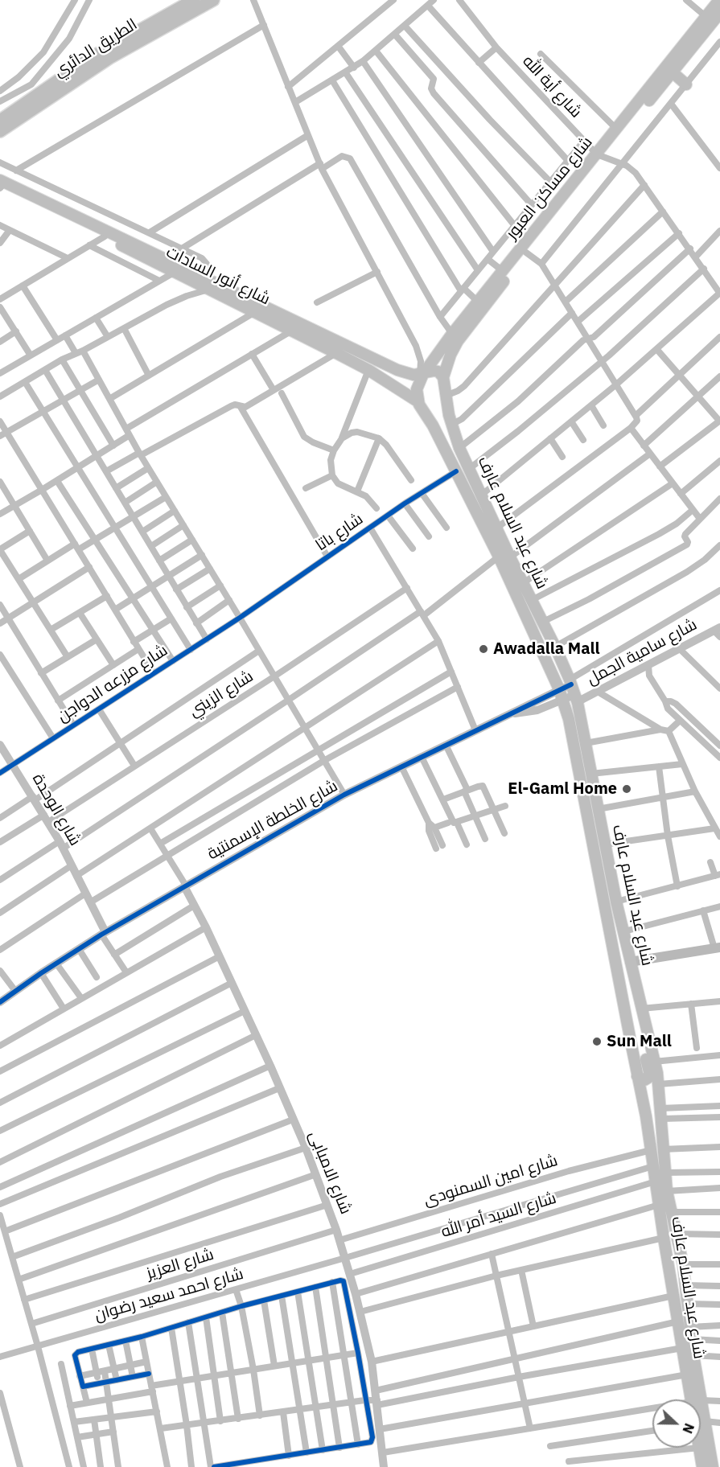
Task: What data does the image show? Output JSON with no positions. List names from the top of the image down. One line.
{"streets":{"highway":["الطريق الدائري"],"main road":["شارع مساكن العبور","شارع أنور السادات","شارع عبد السلام عارف"],"street":["شارع أية الله","شارع باتا","شارع سامية الجمل","شارع مزرعه الدواجن","شارع الزيني","شارع الوحدة","شارع الخلطة الإسمنتية","شارع الامبابى","شارع امين السمنودى","شارع السيد أمر الله","شارع العزيز","شارع احمد سعيد رضوان"]},"crossings":[["شارع أية الله","شارع مساكن العبور"],["شارع مساكن العبور","شارع أنور السادات"],["شارع مساكن العبور","شارع عبد السلام عارف"],["شارع أنور السادات","شارع عبد السلام عارف"],["شارع عبد السلام عارف","شارع باتا"],["شارع عبد السلام عارف","شارع سامية الجمل"],["شارع عبد السلام عارف","شارع الخلطة الإسمنتية"],["شارع عبد السلام عارف","شارع امين السمنودى"],["شارع عبد السلام عارف","شارع السيد أمر الله"],["شارع عبد السلام عارف","شارع احمد سعيد رضوان"],["شارع باتا","شارع مزرعه الدواجن"],["شارع سامية الجمل","شارع الخلطة الإسمنتية"],["شارع مزرعه الدواجن","شارع الوحدة"],["شارع الزيني","شارع الوحدة"],["شارع الوحدة","شارع الخلطة الإسمنتية"],["شارع الخلطة الإسمنتية","شارع الامبابى"],["شارع الامبابى","شارع امين السمنودى"],["شارع الامبابى","شارع السيد أمر الله"],["شارع الامبابى","شارع العزيز"],["شارع الامبابى","شارع احمد سعيد رضوان"]],"places":["Awadalla Mall","El-Gaml Home","Sun Mall"],"north":"right"}
